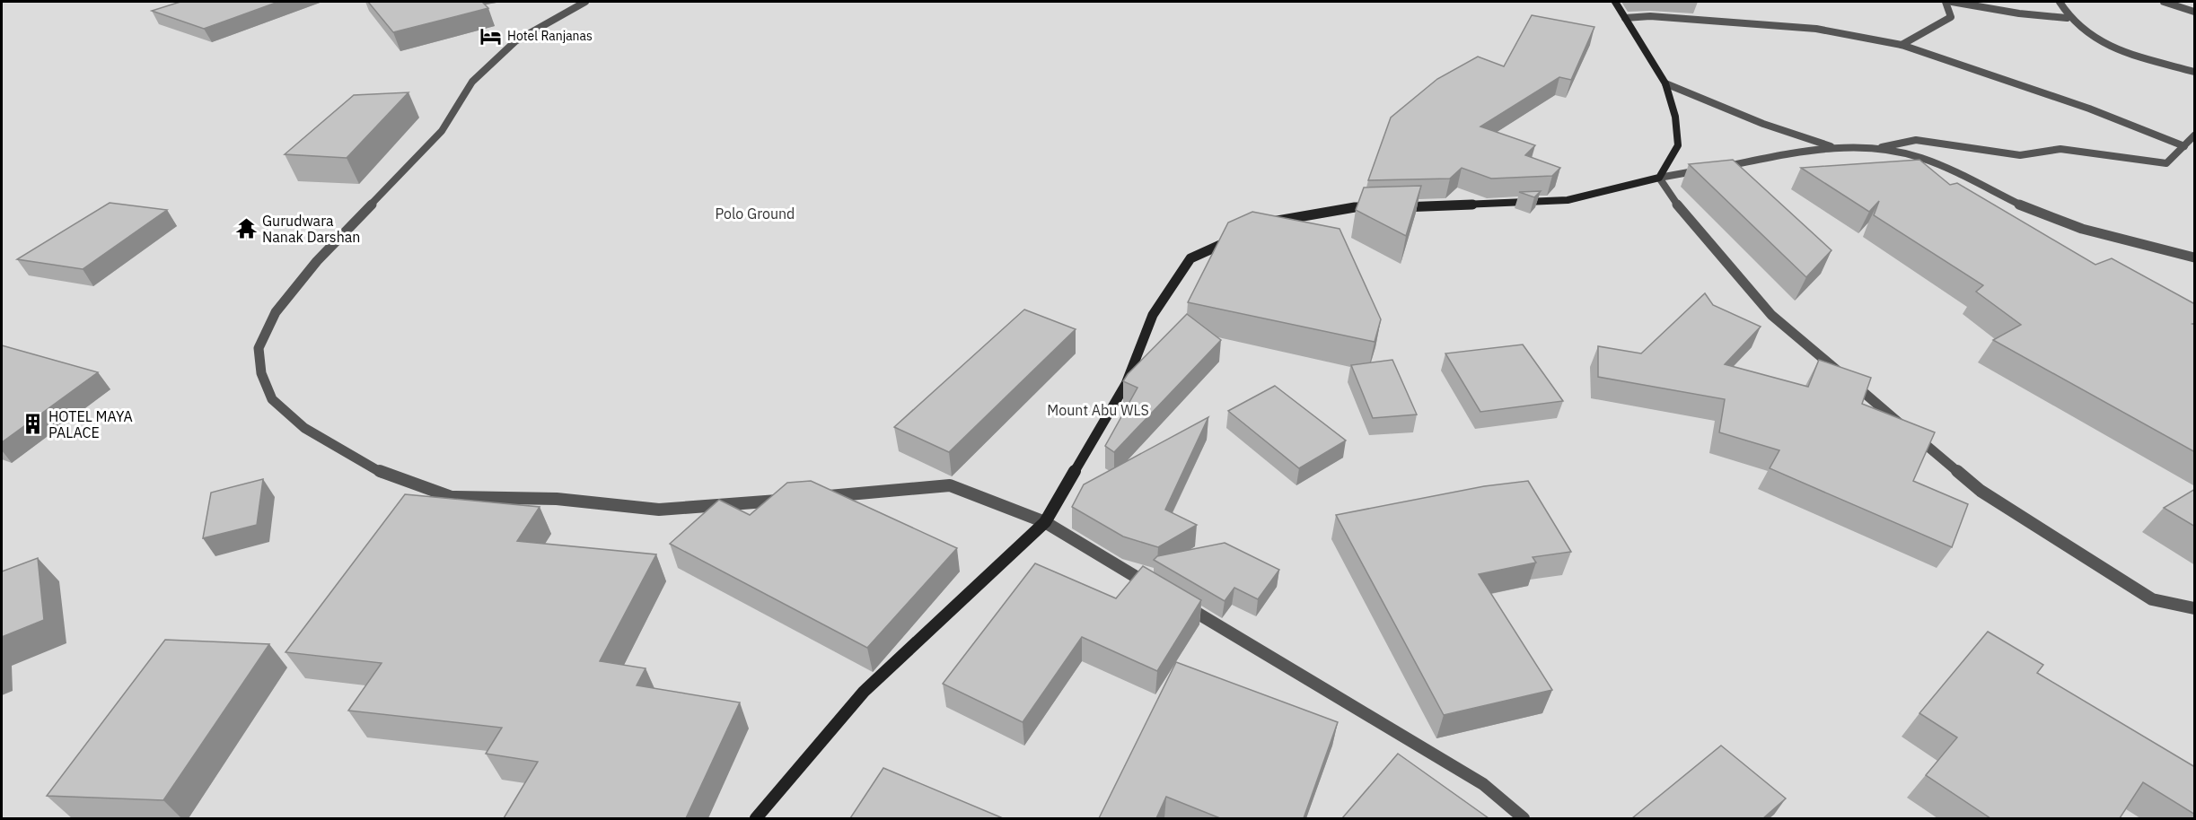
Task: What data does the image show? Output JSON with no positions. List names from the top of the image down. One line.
{"parks":["Polo Ground","Mount Abu WLS"],"places":{"hotel":["Hotel Ranjanas"],"temple":["Gurudwara Nanak Darshan"],"building":["HOTEL MAYA PALACE"]}}
